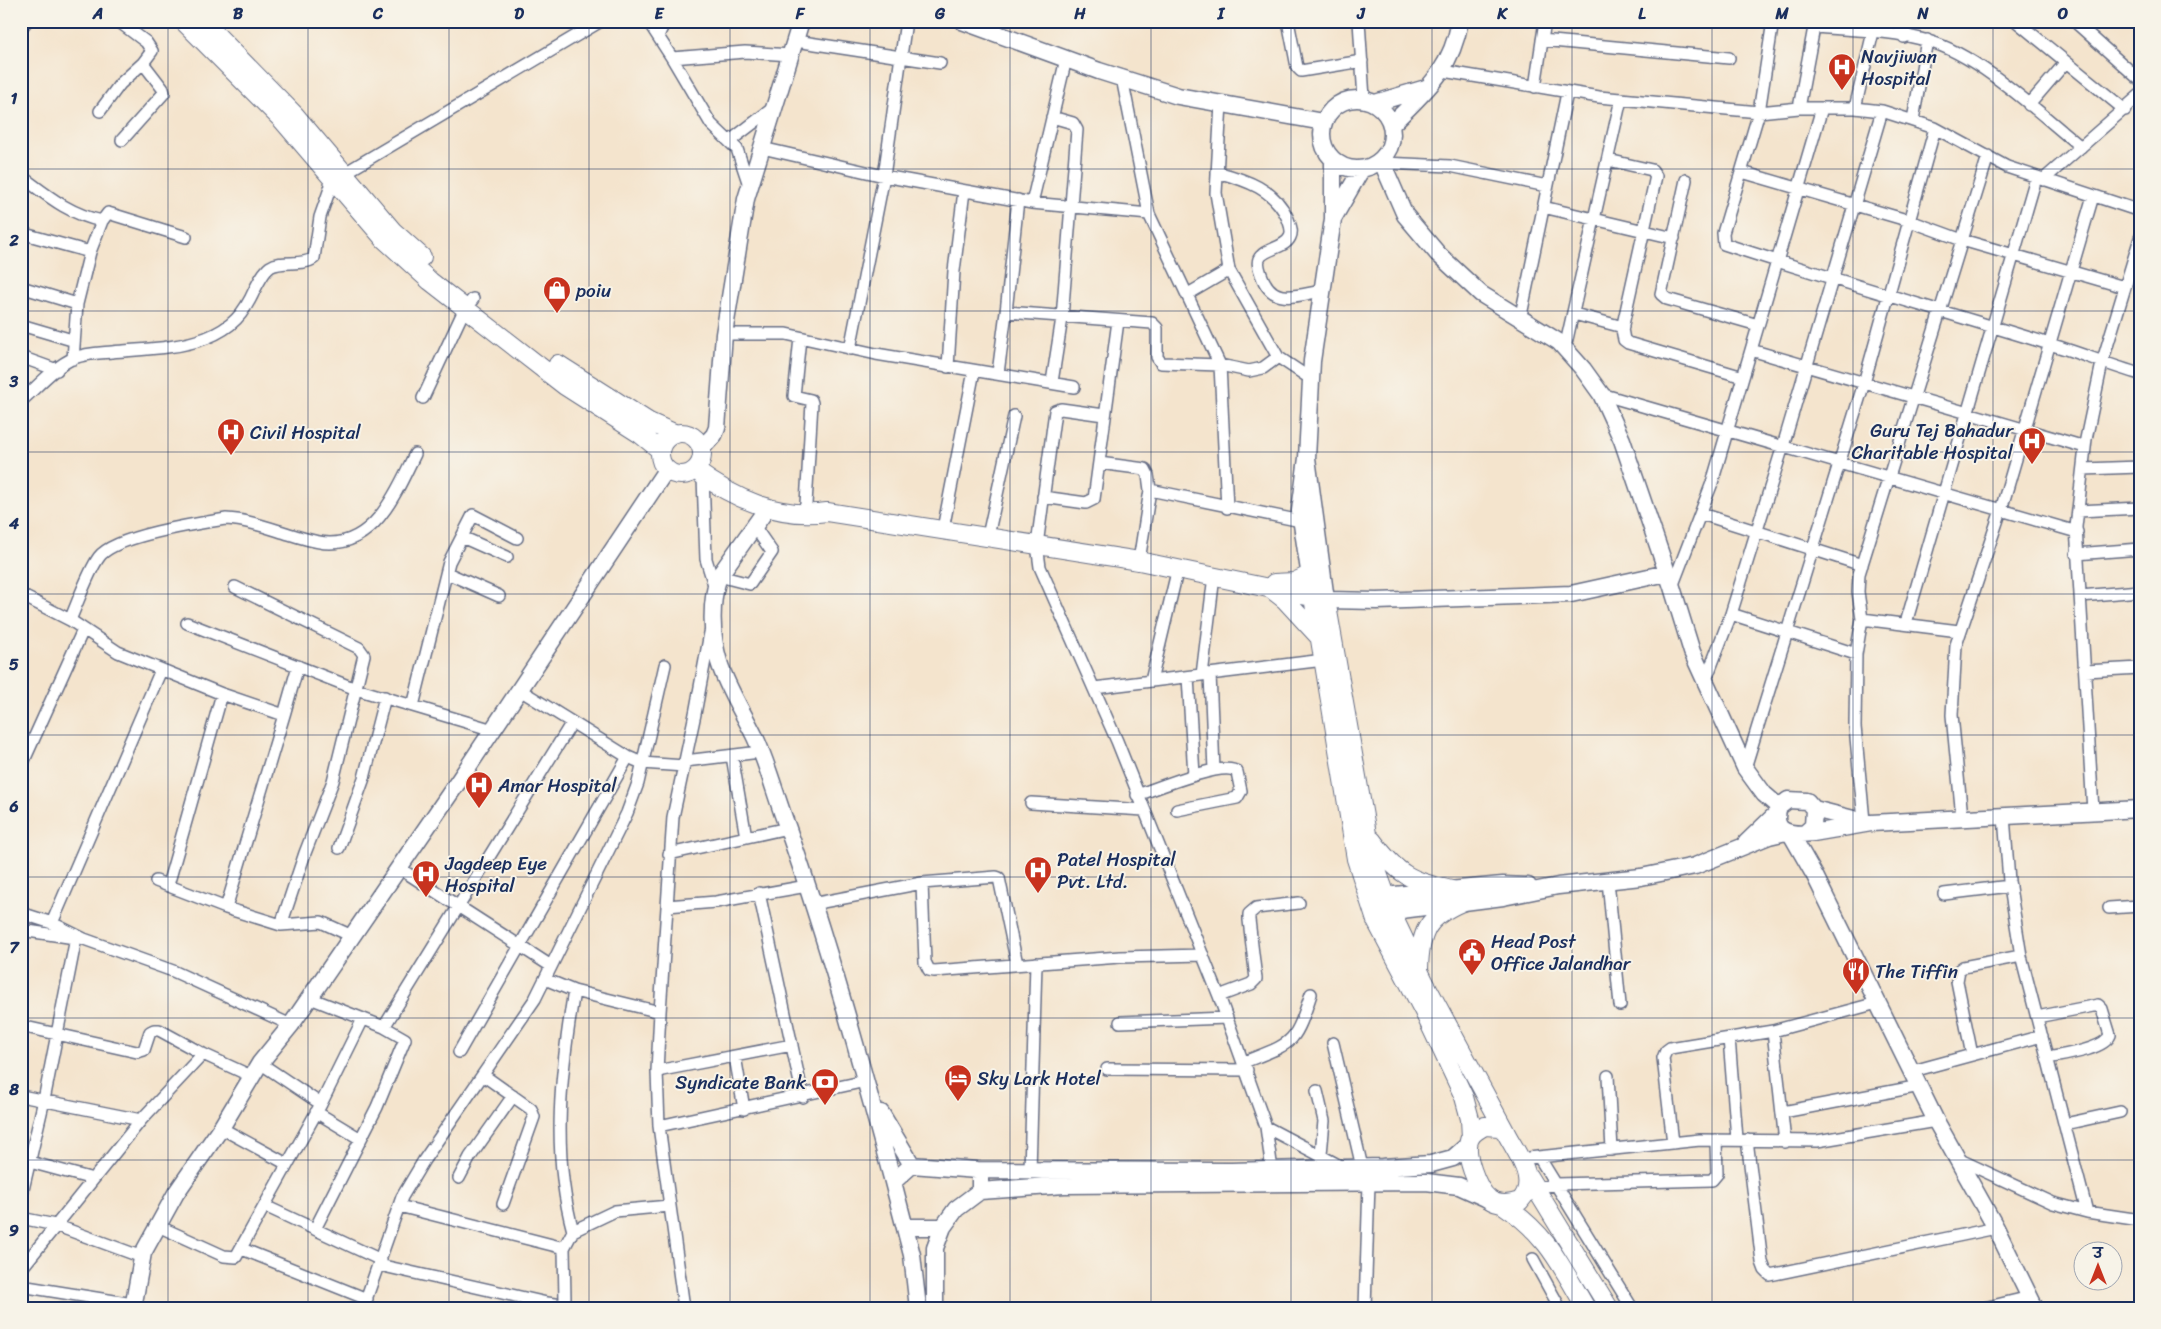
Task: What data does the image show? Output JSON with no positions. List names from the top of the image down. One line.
{"places":{"hospital":["Navjiwan Hospital","Civil Hospital","Guru Tej Bahadur Charitable Hospital","Amar Hospital","Patel Hospital Pvt. Ltd.","Jagdeep Eye Hospital"],"shop":["poiu"],"public building":["Head Post Office Jalandhar"],"restaurant":["The Tiffin"],"hotel":["Sky Lark Hotel"],"bank":["Syndicate Bank"]},"north":"top","grid":{"columns":["A","B","C","D","E","F","G","H","I","J","K","L","M","N","O"],"rows":["1","2","3","4","5","6","7","8","9"]}}
